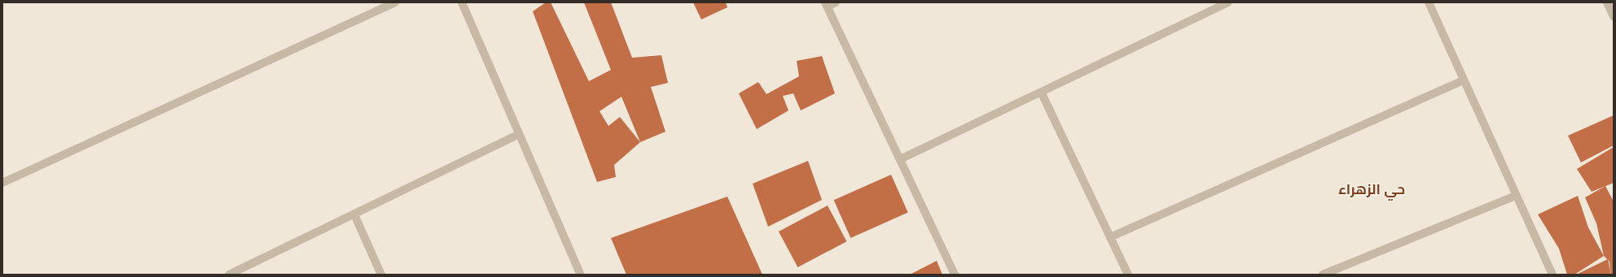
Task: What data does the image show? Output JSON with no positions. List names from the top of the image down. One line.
{"districts":["حي الزهراء"]}
